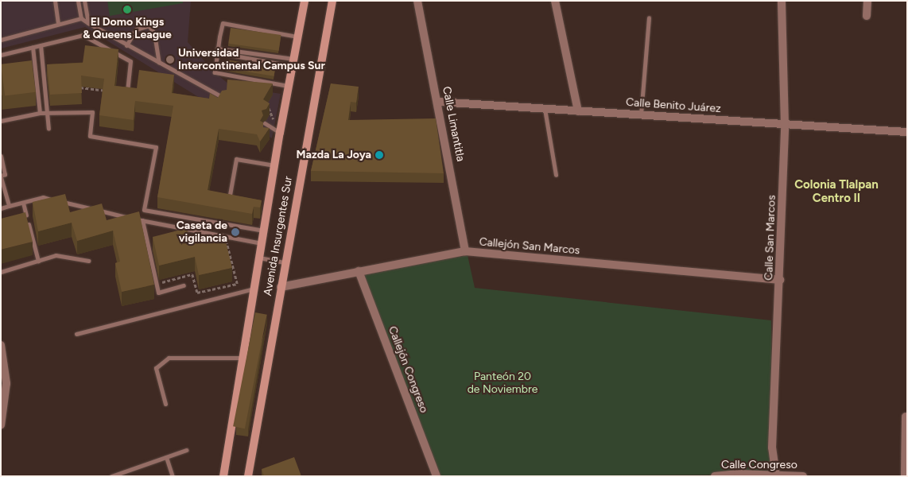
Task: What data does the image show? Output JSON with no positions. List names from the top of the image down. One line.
{"streets":{"main road":["Avenida Insurgentes Sur"],"street":["Calle Benito Juárez","Calle Limantitla","Calle San Marcos","Callejón San Marcos","Callejón Congreso","Calle Congreso"]},"crossings":[["Calle Benito Juárez","Calle Limantitla"],["Calle Benito Juárez","Calle San Marcos"],["Calle Limantitla","Callejón San Marcos"],["Avenida Insurgentes Sur","Callejón San Marcos"],["Calle San Marcos","Callejón San Marcos"],["Calle San Marcos","Calle Congreso"],["Callejón San Marcos","Callejón Congreso"]],"districts":["Colonia Tlalpan Centro II"],"parks":["Panteón 20 de Noviembre"],"places":["El Domo Kings & Queens League","Universidad Intercontinental Campus Sur","Mazda La Joya","Caseta de vigilancia"]}
